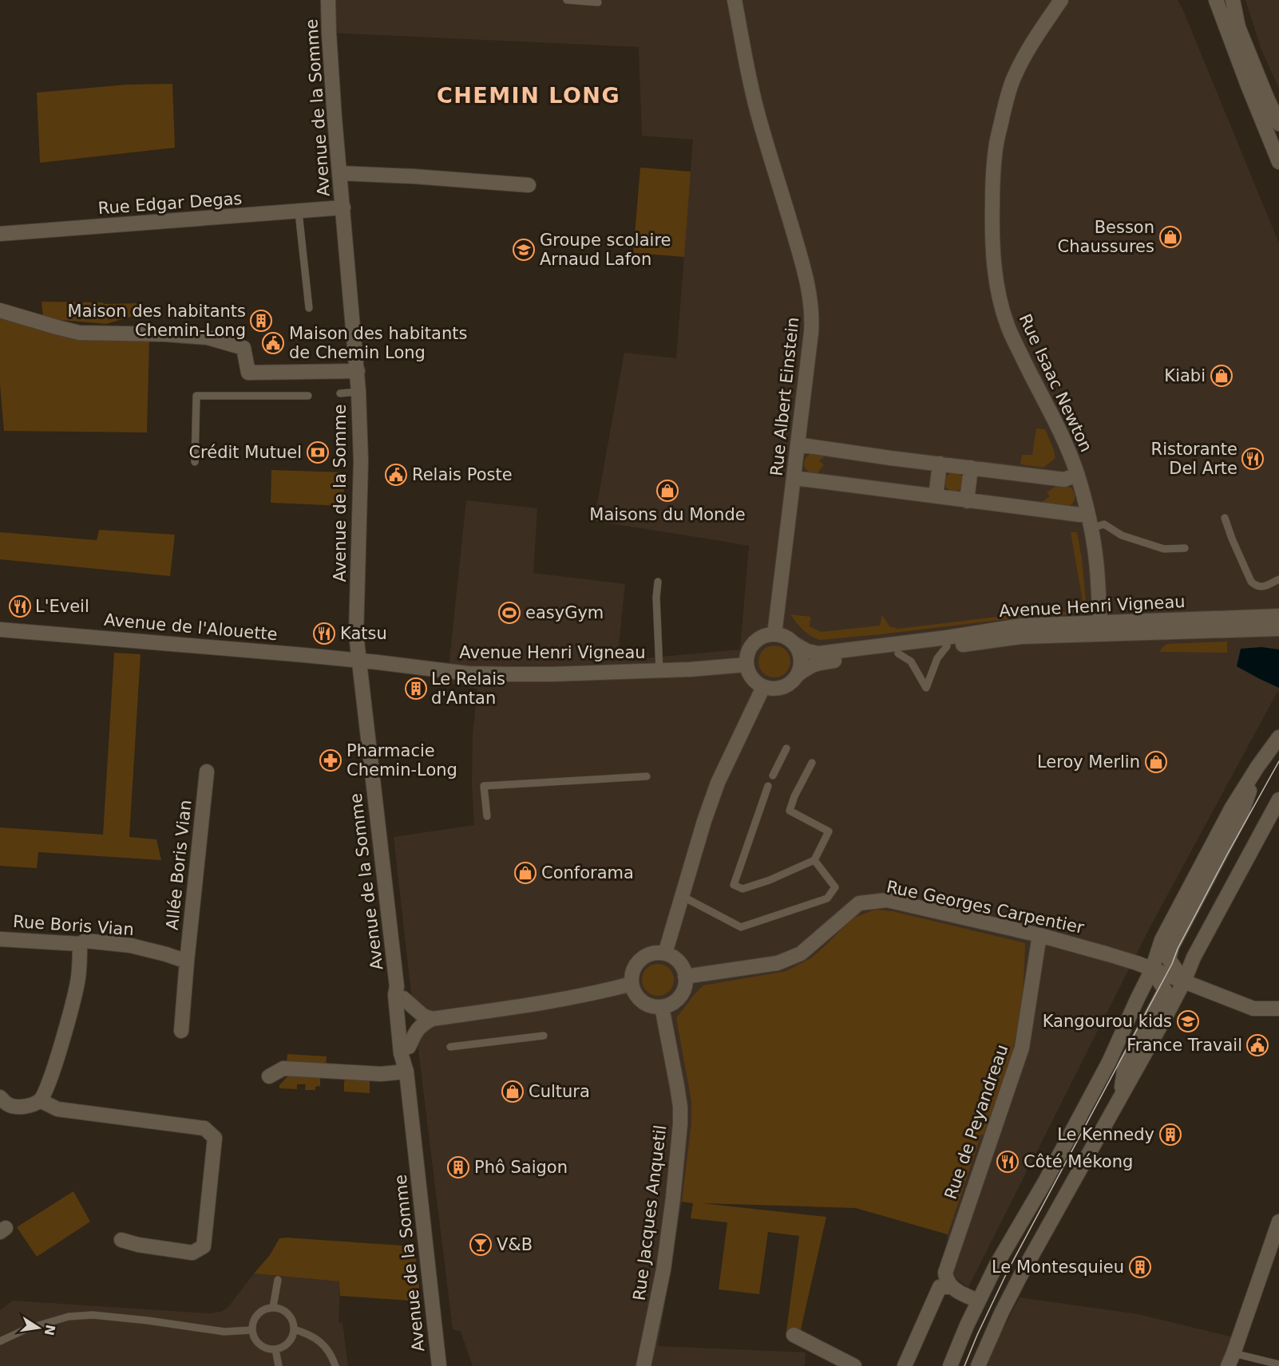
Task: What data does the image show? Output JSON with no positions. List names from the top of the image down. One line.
{"streets":{"street":["Avenue de la Somme","Rue Edgar Degas","Rue Isaac Newton","Rue Albert Einstein","Avenue Henri Vigneau","Avenue de l'Alouette","Allée Boris Vian","Rue Georges Carpentier","Rue Boris Vian","Rue de Peyandreau","Rue Jacques Anquetil"]},"crossings":[["Avenue de la Somme","Rue Edgar Degas"],["Avenue de la Somme","Avenue Henri Vigneau"],["Avenue de la Somme","Avenue de l'Alouette"],["Rue Isaac Newton","Avenue Henri Vigneau"],["Rue Albert Einstein","Avenue Henri Vigneau"],["Avenue Henri Vigneau","Avenue de l'Alouette"],["Allée Boris Vian","Rue Boris Vian"],["Rue Georges Carpentier","Rue de Peyandreau"],["Rue Georges Carpentier","Rue Jacques Anquetil"]],"districts":["CHEMIN LONG"],"places":{"shop":["Besson Chaussures","Kiabi","Maisons du Monde","Leroy Merlin","Conforama","Cultura"],"school or university":["Groupe scolaire Arnaud Lafon","Kangourou kids"],"building":["Maison des habitants Chemin-Long","Le Relais d'Antan","Le Kennedy","Phô Saigon","Le Montesquieu"],"public building":["Maison des habitants de Chemin Long","Relais Poste","France Travail"],"bank":["Crédit Mutuel"],"restaurant":["Ristorante Del Arte","L'Eveil","Katsu","Côté Mékong"],"sports":["easyGym"],"pharmacy":["Pharmacie Chemin-Long"],"bar":["V&B"]},"north":"right"}
